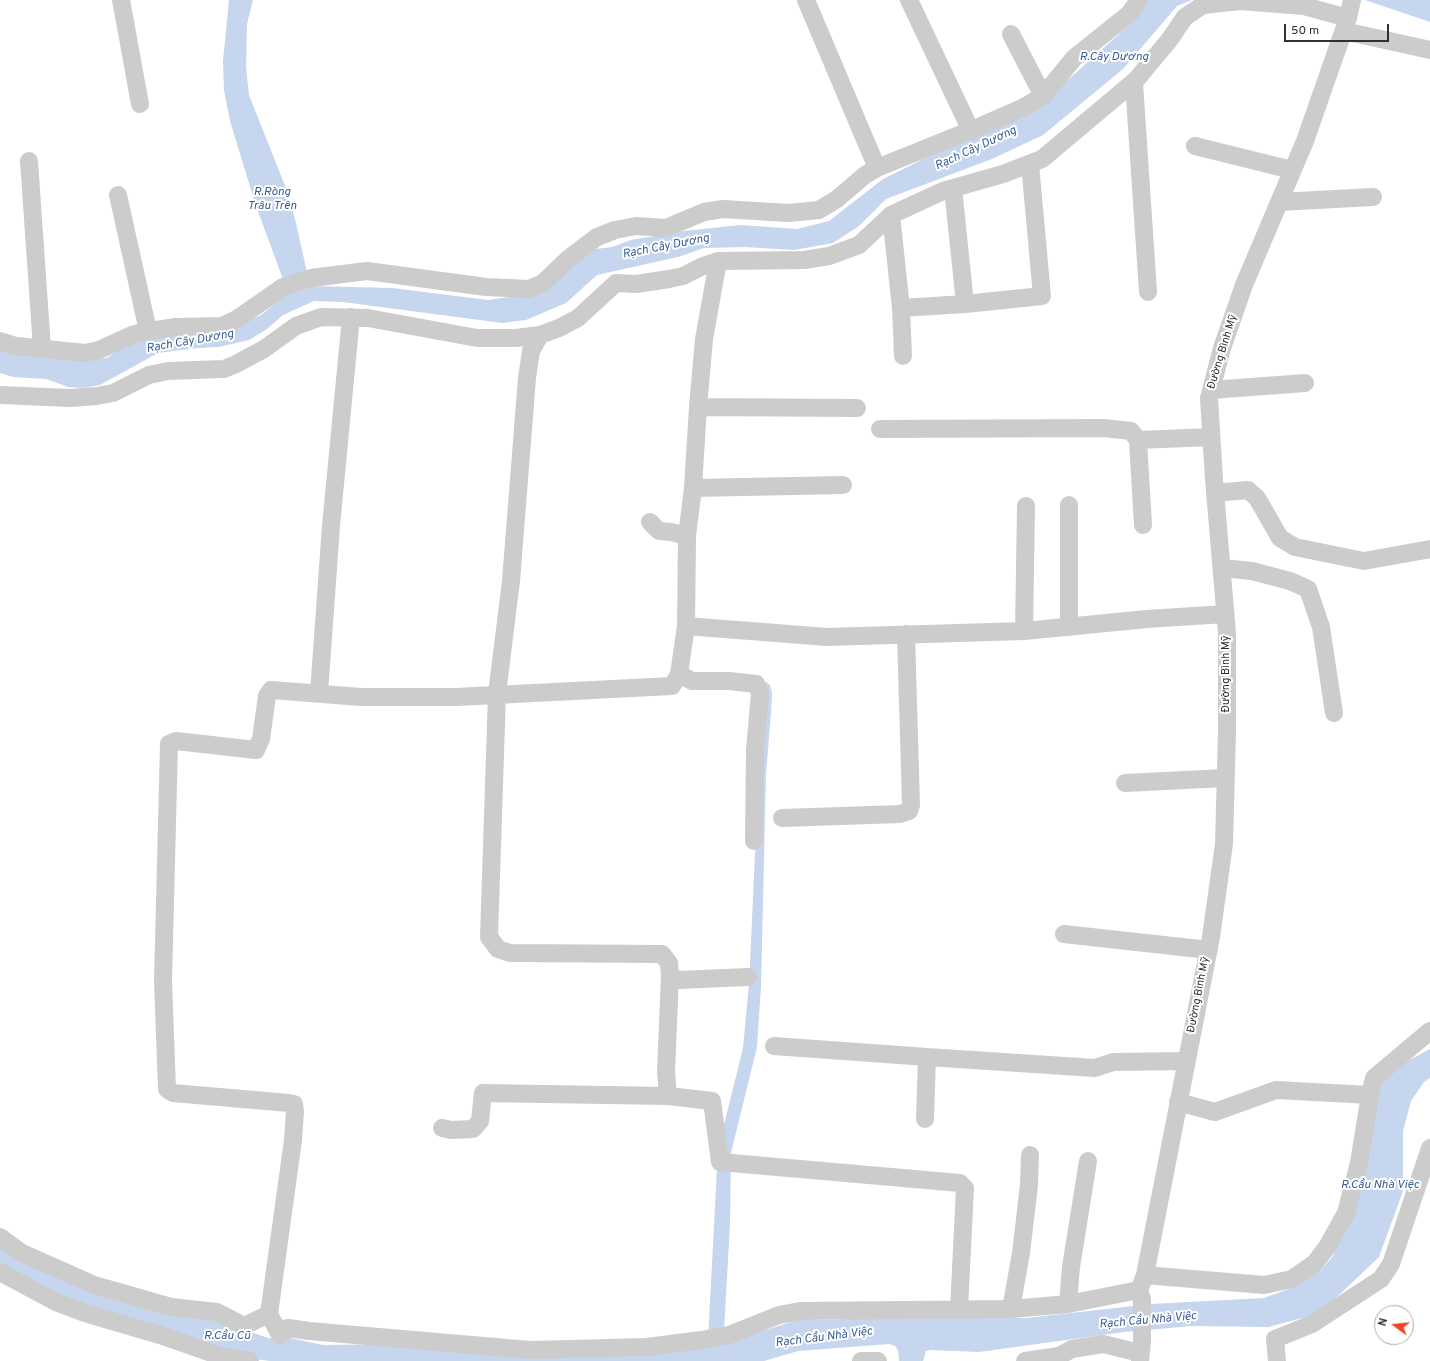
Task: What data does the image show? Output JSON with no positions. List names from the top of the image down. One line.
{"streets":{"street":["Đường Bình Mỹ"]},"water":["R.Cây Dương","Rạch Cây Dương","R.Ròng Trâu Trên","R.Cầu Nhà Việc","Rạch Cầu Nhà Việc","R.Cầu Cũ"],"scale_bar":"50 m","north":"left"}
